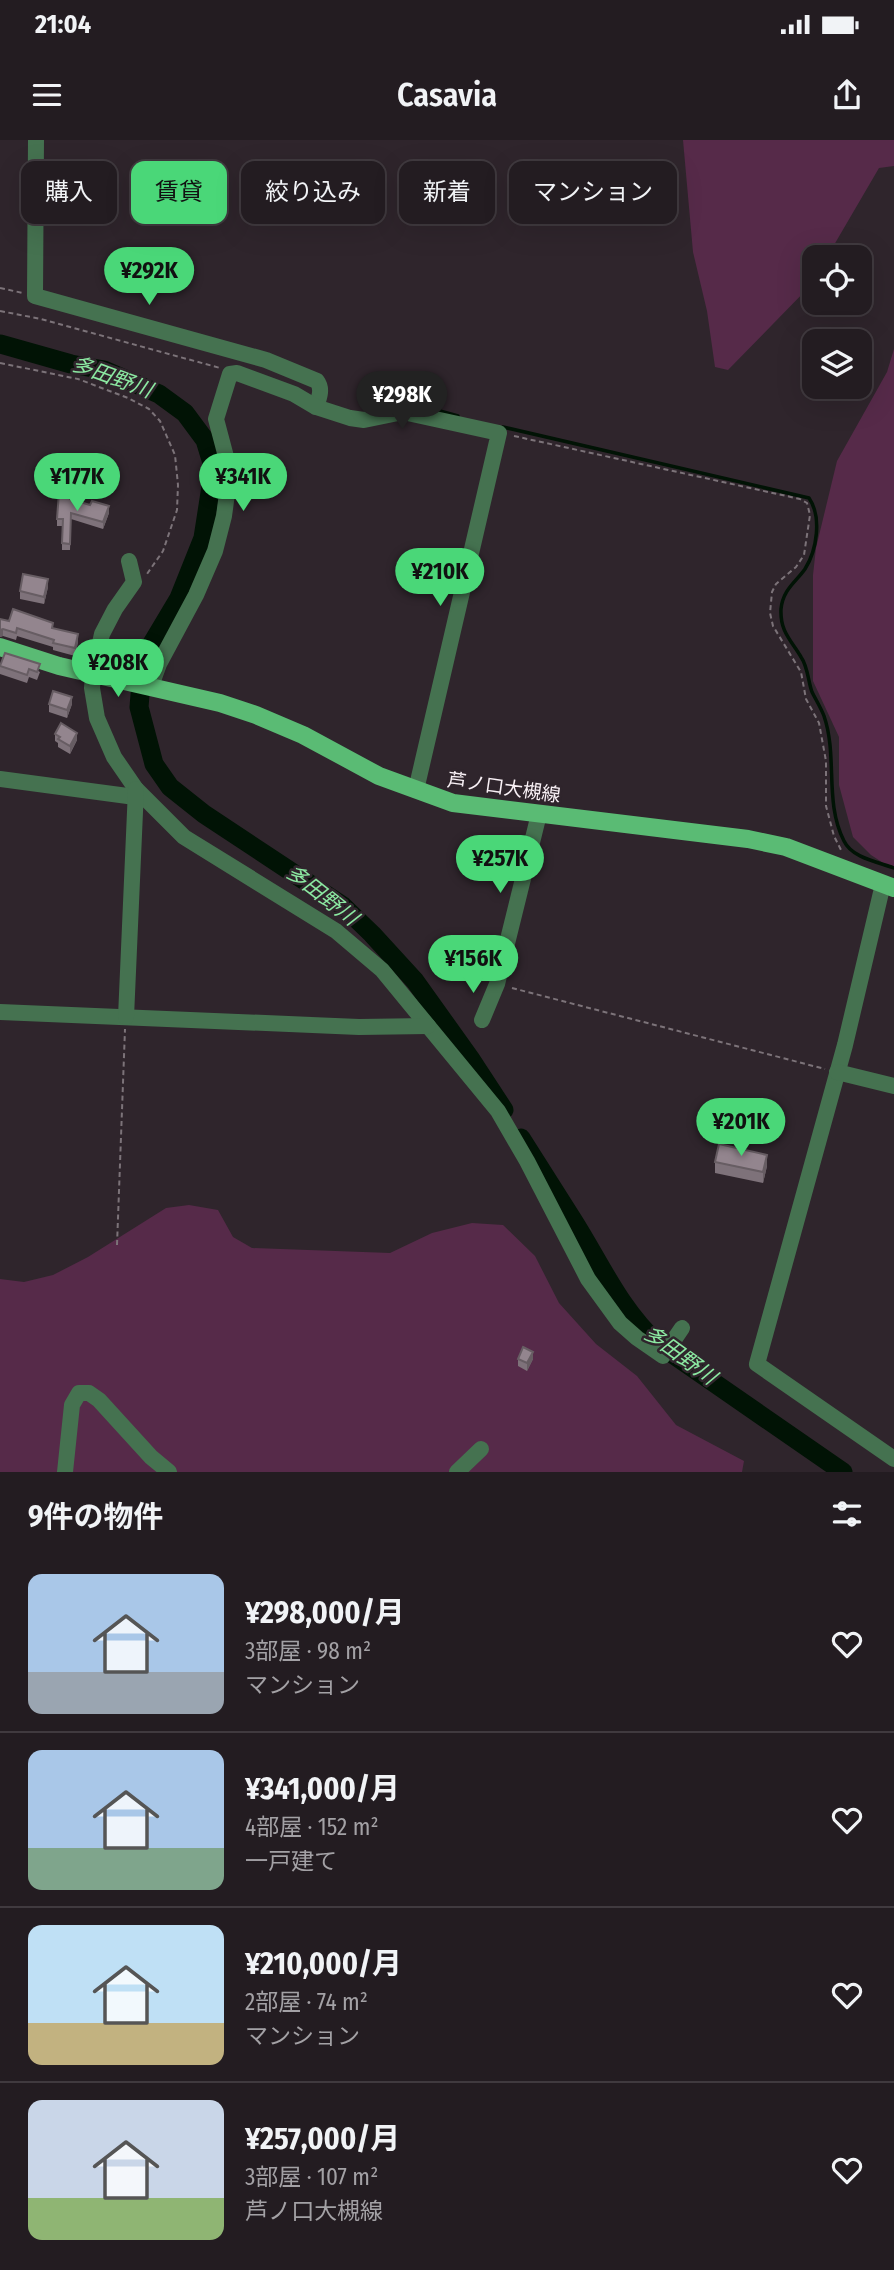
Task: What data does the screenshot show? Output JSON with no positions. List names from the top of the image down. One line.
{"streets":{"main road":["芦ノ口大槻線"]},"water":["多田野川"],"page":{"status":"21:04","header":"Casavia","chip":["購入","賃貸","絞り込み","新着","マンション"],"price":["¥292K","¥298K","¥177K","¥341K","¥210K","¥208K","¥257K","¥156K","¥201K"],"heading":"9件の物件","list":[{"name":"¥298,000/月","note":"3部屋 · 98 m² · マンション"},{"name":"¥341,000/月","note":"4部屋 · 152 m² · 一戸建て"},{"name":"¥210,000/月","note":"2部屋 · 74 m² · マンション"},{"name":"¥257,000/月","note":"3部屋 · 107 m² · 芦ノ口大槻線"}]}}
